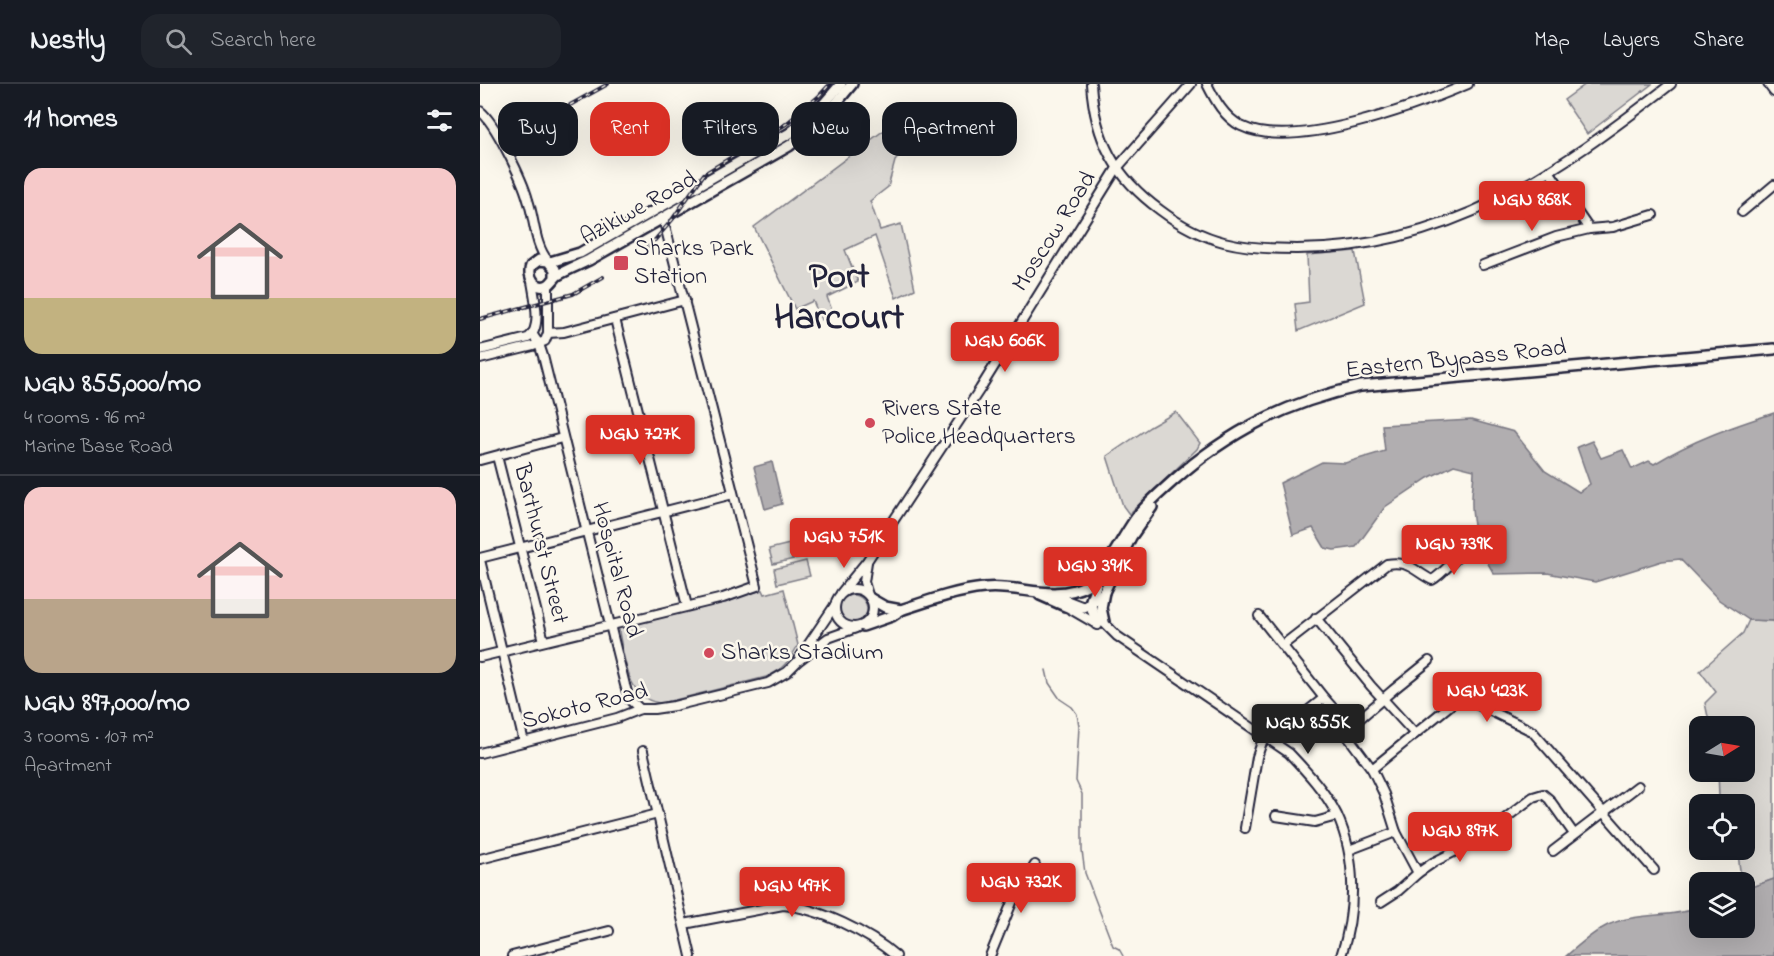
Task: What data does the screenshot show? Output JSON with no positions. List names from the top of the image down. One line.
{"streets":{"main road":["Azikiwe Road","Eastern Bypass Road"],"street":["Moscow Road","Barthurst Street","Hospital Road","Sokoto Road"]},"crossings":[["Moscow Road","Eastern Bypass Road"],["Moscow Road","Sokoto Road"],["Eastern Bypass Road","Sokoto Road"],["Hospital Road","Sokoto Road"]],"districts":["Port Harcourt"],"places":{"transit":["Sharks Park Station"],"other":["Rivers State Police Headquarters","Sharks Stadium"]},"north":"right","page":{"header":"Nestly","search":"Search here","nav":["Map","Layers","Share"],"heading":"11 homes","chip":["Buy","Rent","Filters","New","Apartment"],"list":[{"name":"NGN 855,000/mo","note":"4 rooms · 96 m² · Marine Base Road"},{"name":"NGN 897,000/mo","note":"3 rooms · 107 m² · Apartment"}],"price":["NGN 868K","NGN 606K","NGN 727K","NGN 751K","NGN 739K","NGN 391K","NGN 423K","NGN 855K","NGN 897K","NGN 732K","NGN 497K"]}}
